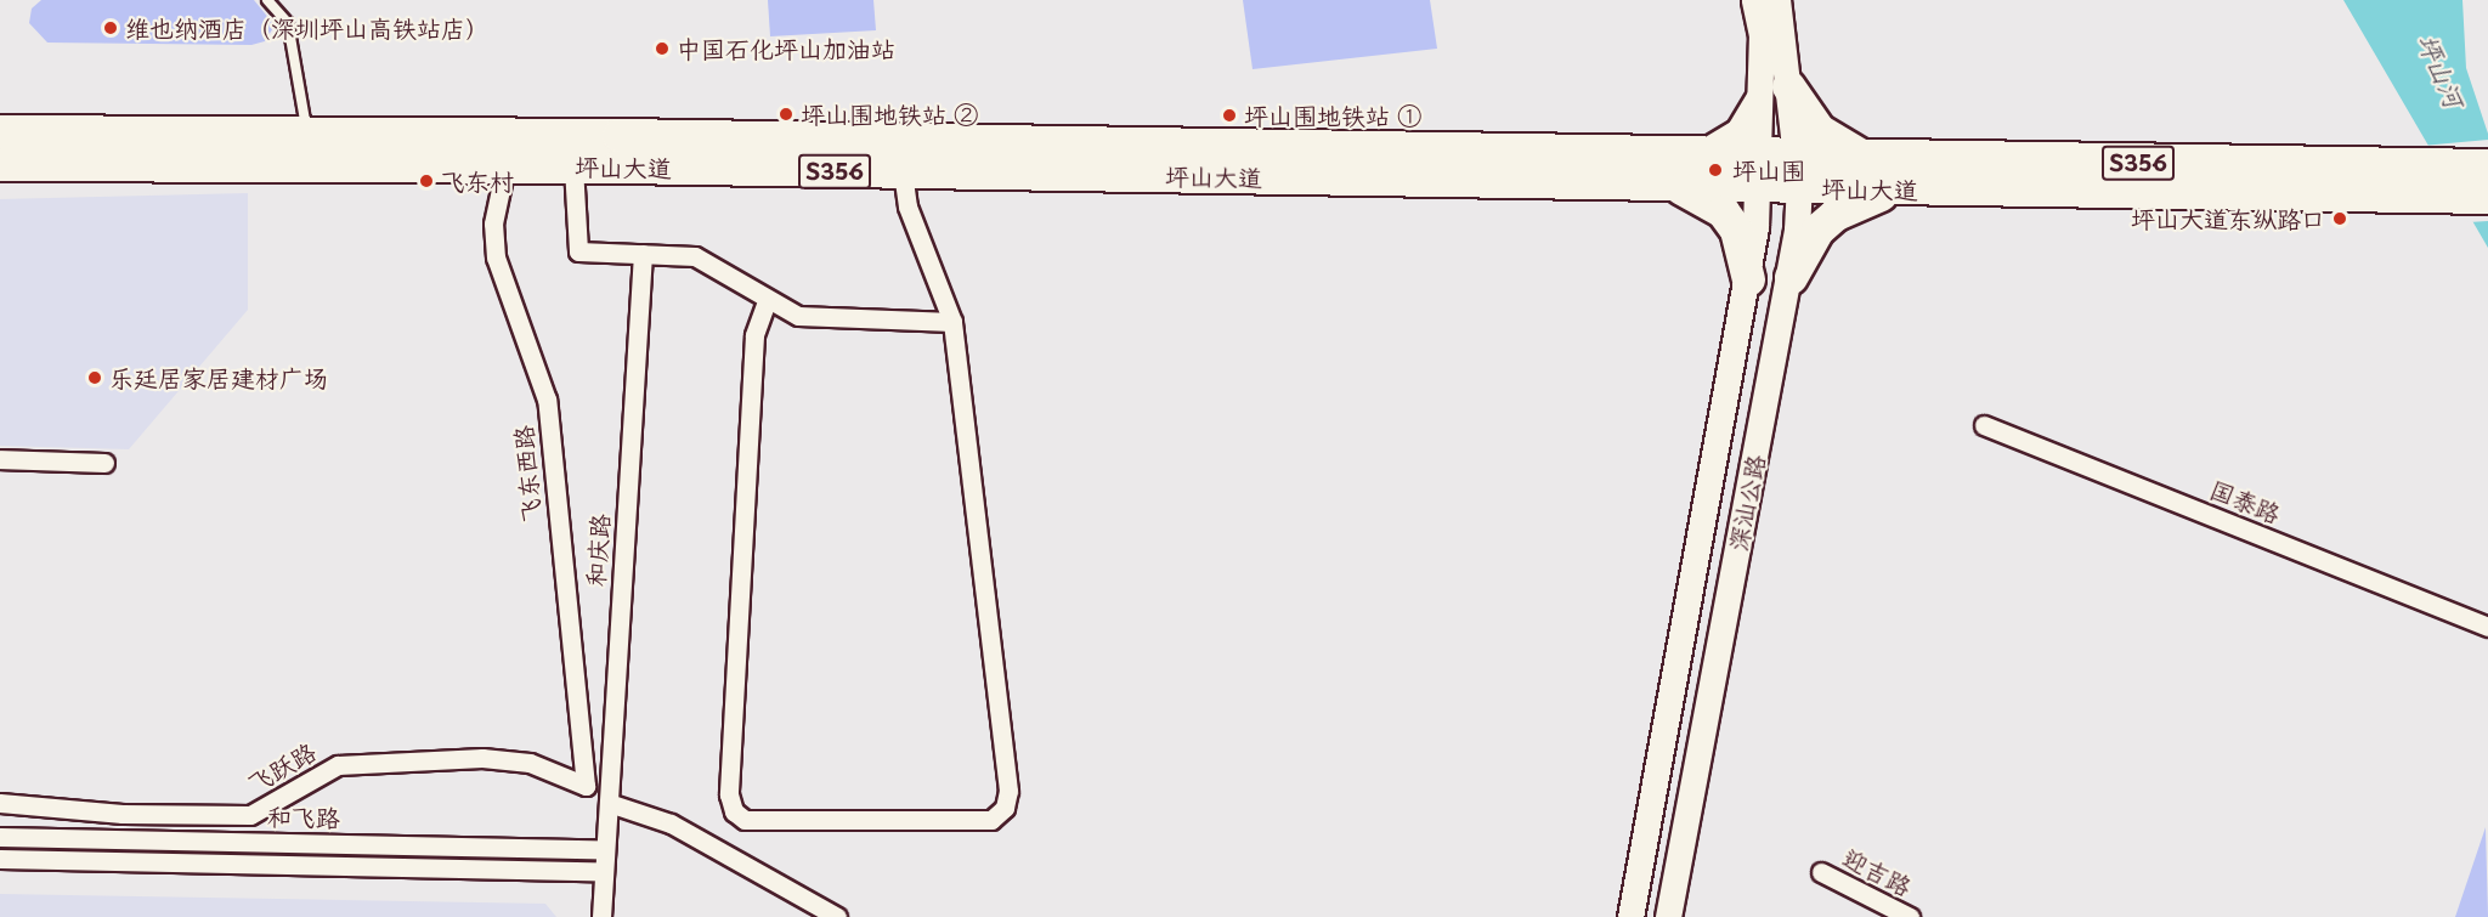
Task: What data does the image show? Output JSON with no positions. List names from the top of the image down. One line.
{"streets":{"highway":["S356","坪山大道"],"main road":["深汕公路"],"street":["飞东西路","国泰路","和庆路","飞跃路","和飞路","迎吉路"]},"crossings":[["坪山大道","飞东西路"],["坪山大道","深汕公路"],["飞东西路","飞跃路"],["和庆路","和飞路"]],"water":["坪山河"],"places":["维也纳酒店（深圳坪山高铁站店）","中国石化坪山加油站","坪山围地铁站 ②","坪山围地铁站 ①","坪山围","飞东村","坪山大道东纵路口","乐廷居家居建材广场"]}
